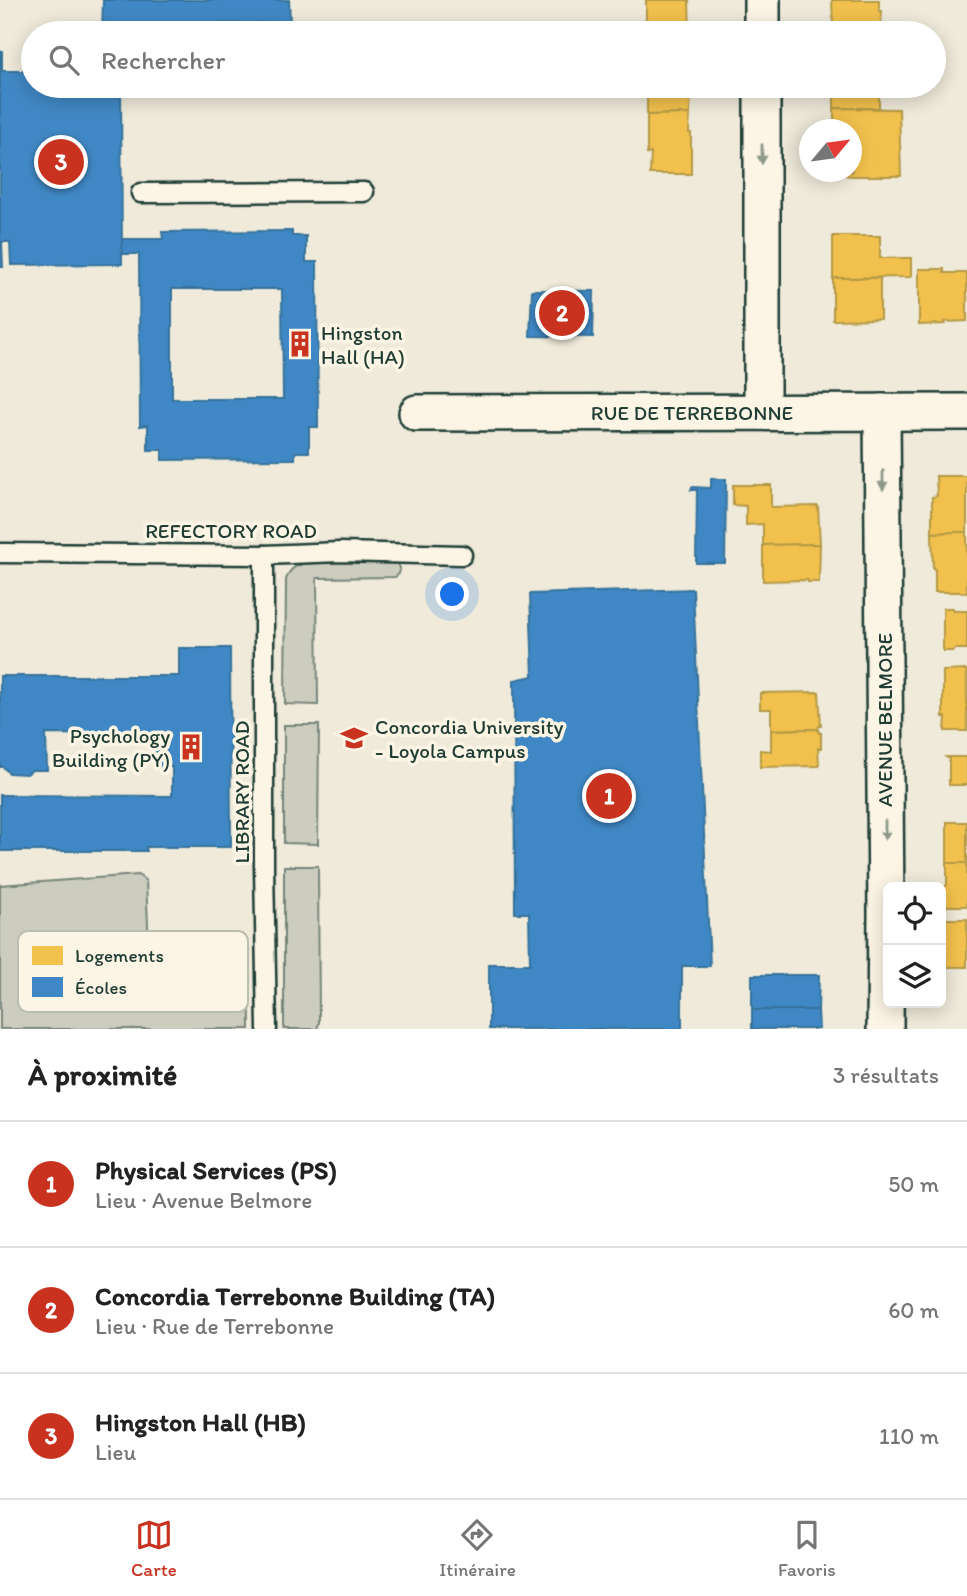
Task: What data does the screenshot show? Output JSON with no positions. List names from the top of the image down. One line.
{"streets":{"street":["RUE DE TERREBONNE","AVENUE BELMORE"],"lane":["REFECTORY ROAD","LIBRARY ROAD"]},"crossings":[["RUE DE TERREBONNE","AVENUE BELMORE"],["REFECTORY ROAD","LIBRARY ROAD"]],"one_way":["AVENUE BELMORE"],"places":{"building":["Hingston Hall (HA)","Psychology Building (PY)"],"school or university":["Concordia University - Loyola Campus"]},"legend":["Logements","Écoles"],"north":"top right","page":{"search":"Rechercher","pins":["3","2","1"],"heading":["À proximité","3 résultats"],"list":[{"mark":"1","name":"Physical Services (PS)","note":"Lieu · Avenue Belmore","value":"50 m"},{"mark":"2","name":"Concordia Terrebonne Building (TA)","note":"Lieu · Rue de Terrebonne","value":"60 m"},{"mark":"3","name":"Hingston Hall (HB)","note":"Lieu","value":"110 m"}],"nav":["Carte","Itinéraire","Favoris"]}}
